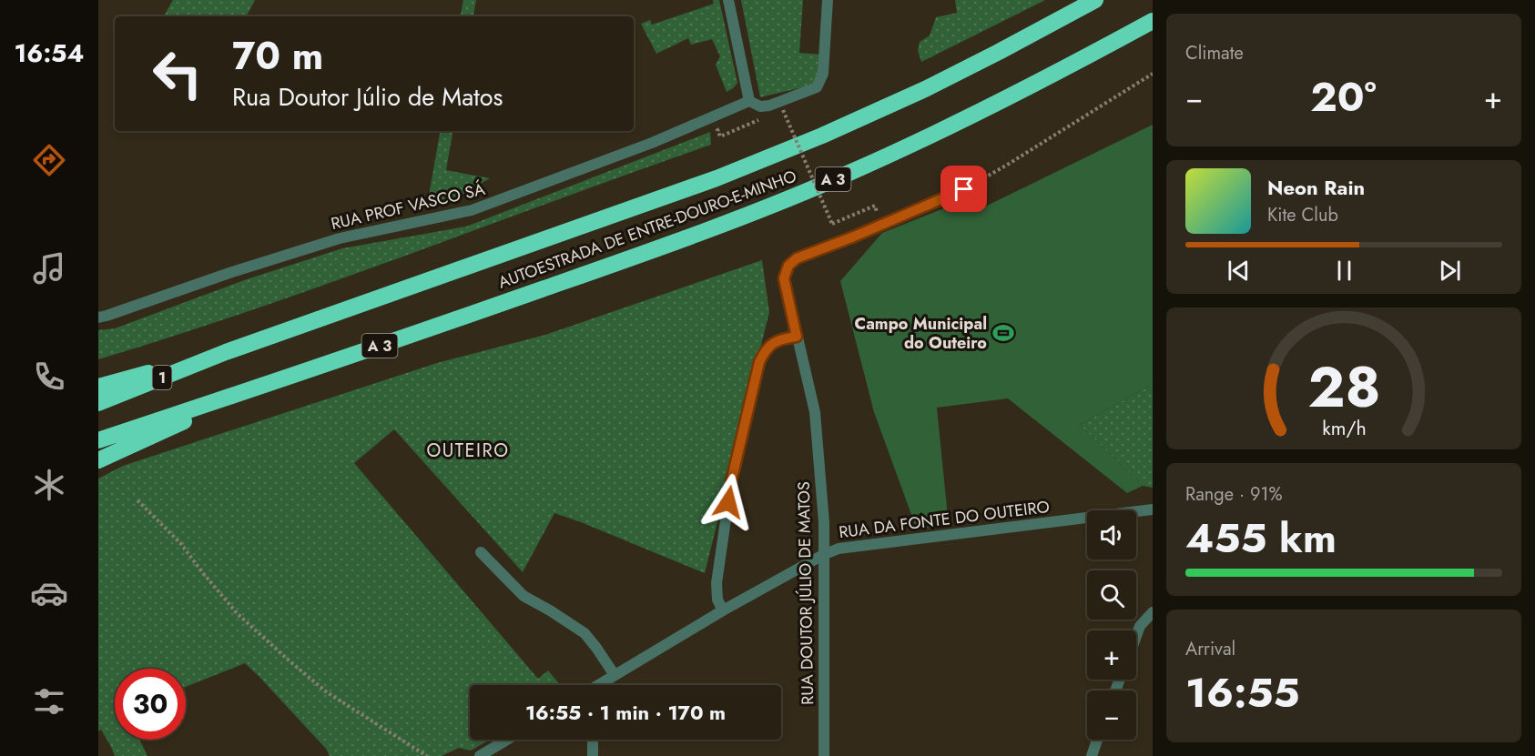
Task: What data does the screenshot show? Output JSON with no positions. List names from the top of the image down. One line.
{"streets":{"highway":["A 3","AUTOESTRADA DE ENTRE-DOURO-E-MINHO","1"],"street":["RUA PROF VASCO SÁ","RUA DA FONTE DO OUTEIRO","RUA DOUTOR JÚLIO DE MATOS"]},"crossings":[["AUTOESTRADA DE ENTRE-DOURO-E-MINHO","1"],["RUA DA FONTE DO OUTEIRO","RUA DOUTOR JÚLIO DE MATOS"]],"districts":["OUTEIRO"],"places":{"sports":["Campo Municipal do Outeiro"]},"page":{"tabs":"16:54","tile":["Climate",["Range · 91%","455 km"],["Arrival","16:55"]],"turn":["70 m","Rua Doutor Júlio de Matos"],"heat":["−","20°","+"],"song":["Neon Rain","Kite Club"],"map_buttons":["+","−"],"limit":"30","trip":"16:55 · 1 min · 170 m","gauge":["28","km/h"]}}
